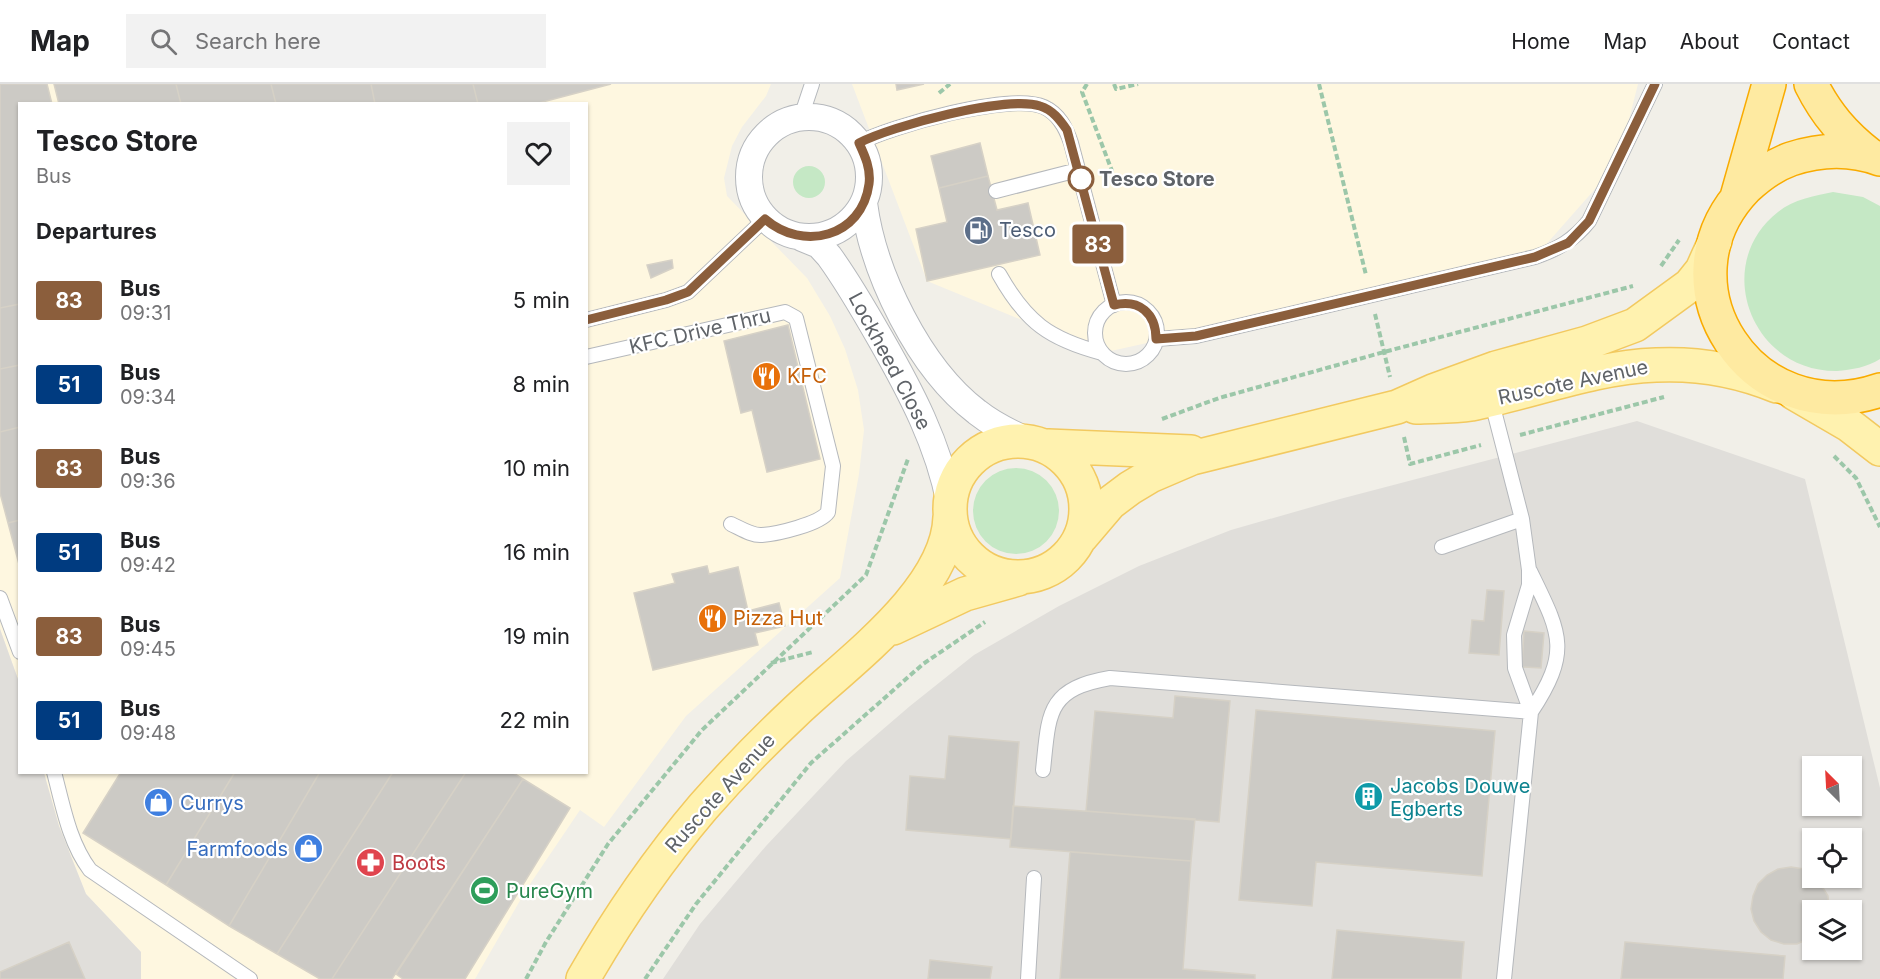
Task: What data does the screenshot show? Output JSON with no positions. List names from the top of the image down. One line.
{"streets":{"main road":["Ruscote Avenue"],"street":["Lockheed Close"],"lane":["KFC Drive Thru"]},"crossings":[["Lockheed Close","Ruscote Avenue"]],"places":{"other":["Tesco Store"],"fuel station":["Tesco"],"restaurant":["KFC","Pizza Hut"],"building":["Jacobs Douwe Egberts"],"shop":["Currys","Farmfoods"],"pharmacy":["Boots"],"sports":["PureGym"]},"lines":["bus line 83"],"north":"top left","page":{"header":"Map","search":"Search here","nav":["Home","Map","About","Contact"],"on_map":"83","heading":[["Tesco Store","Bus"],"Departures"],"list":[{"mark":"83","name":"Bus","note":"09:31","value":"5 min"},{"mark":"51","name":"Bus","note":"09:34","value":"8 min"},{"mark":"83","name":"Bus","note":"09:36","value":"10 min"},{"mark":"51","name":"Bus","note":"09:42","value":"16 min"},{"mark":"83","name":"Bus","note":"09:45","value":"19 min"},{"mark":"51","name":"Bus","note":"09:48","value":"22 min"}]}}
